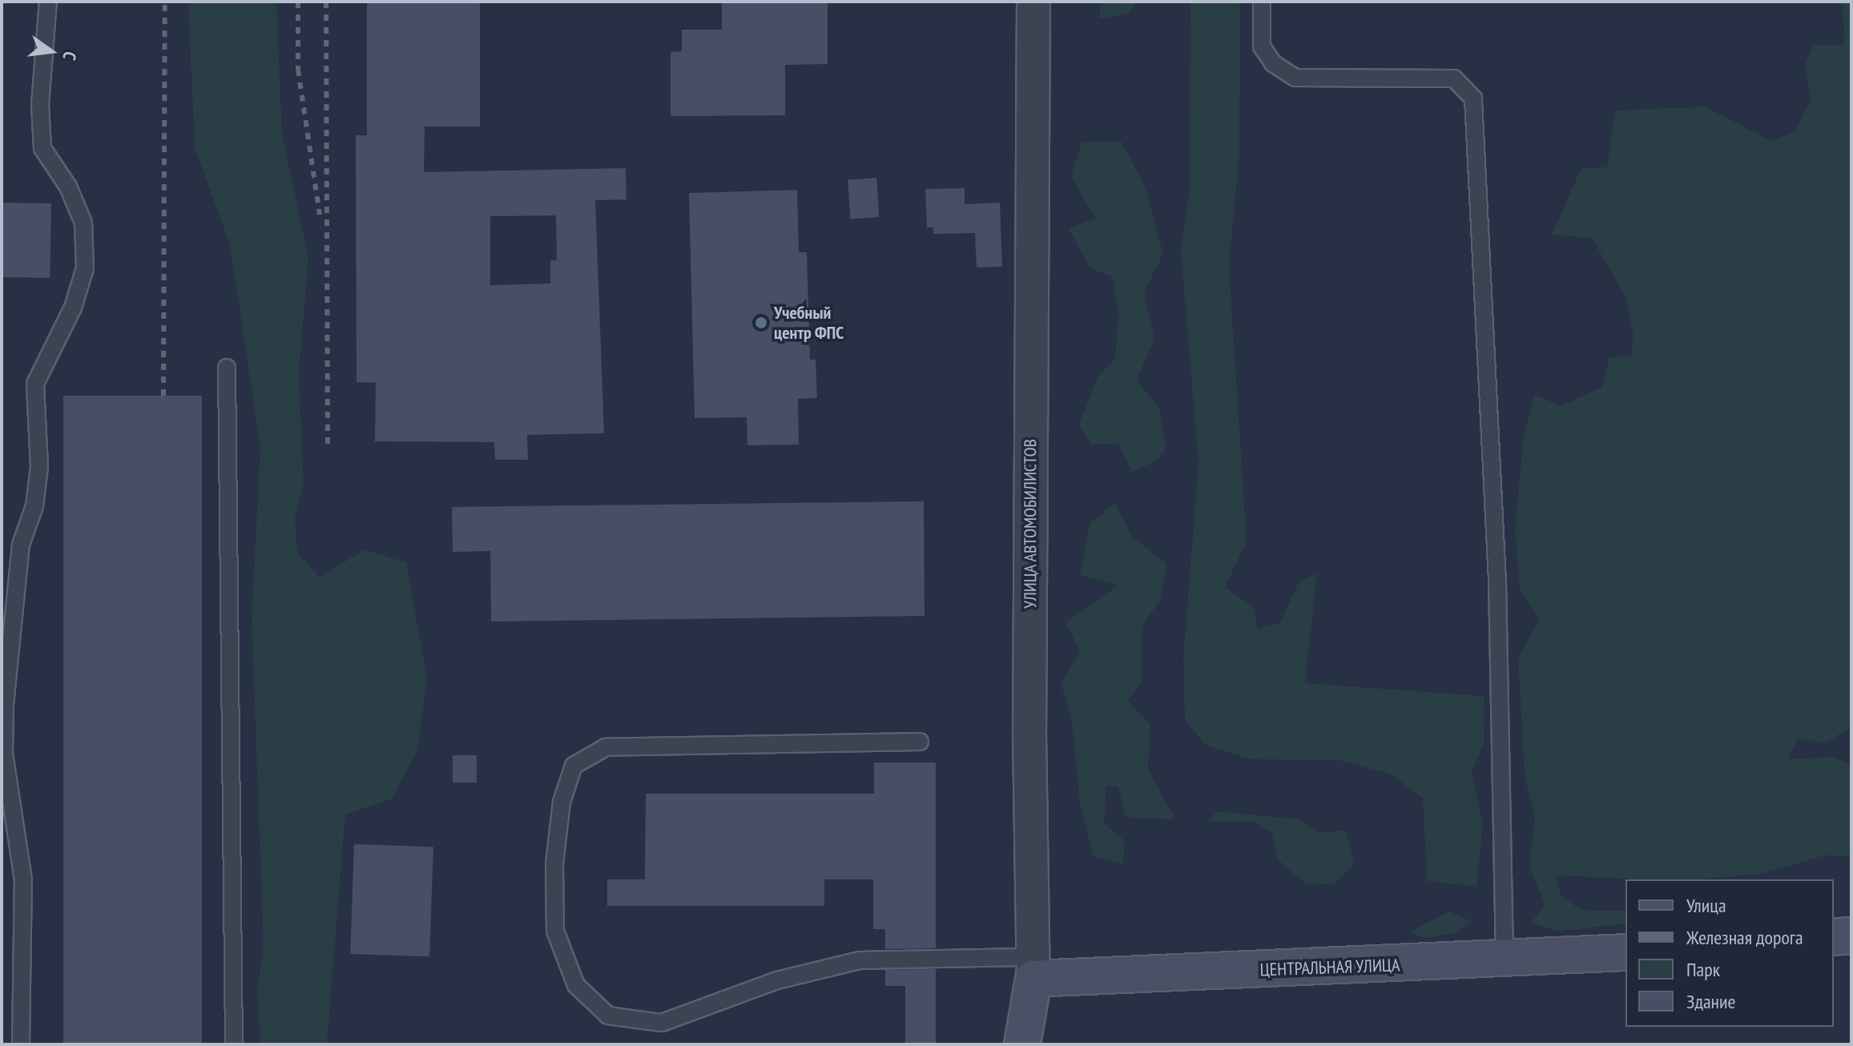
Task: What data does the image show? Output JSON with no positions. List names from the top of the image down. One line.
{"streets":{"street":["УЛИЦА АВТОМОБИЛИСТОВ","ЦЕНТРАЛЬНАЯ УЛИЦА"]},"crossings":[["УЛИЦА АВТОМОБИЛИСТОВ","ЦЕНТРАЛЬНАЯ УЛИЦА"]],"places":["Учебный центр ФПС"],"legend":["Улица","Железная дорога","Парк","Здание"],"north":"right"}
